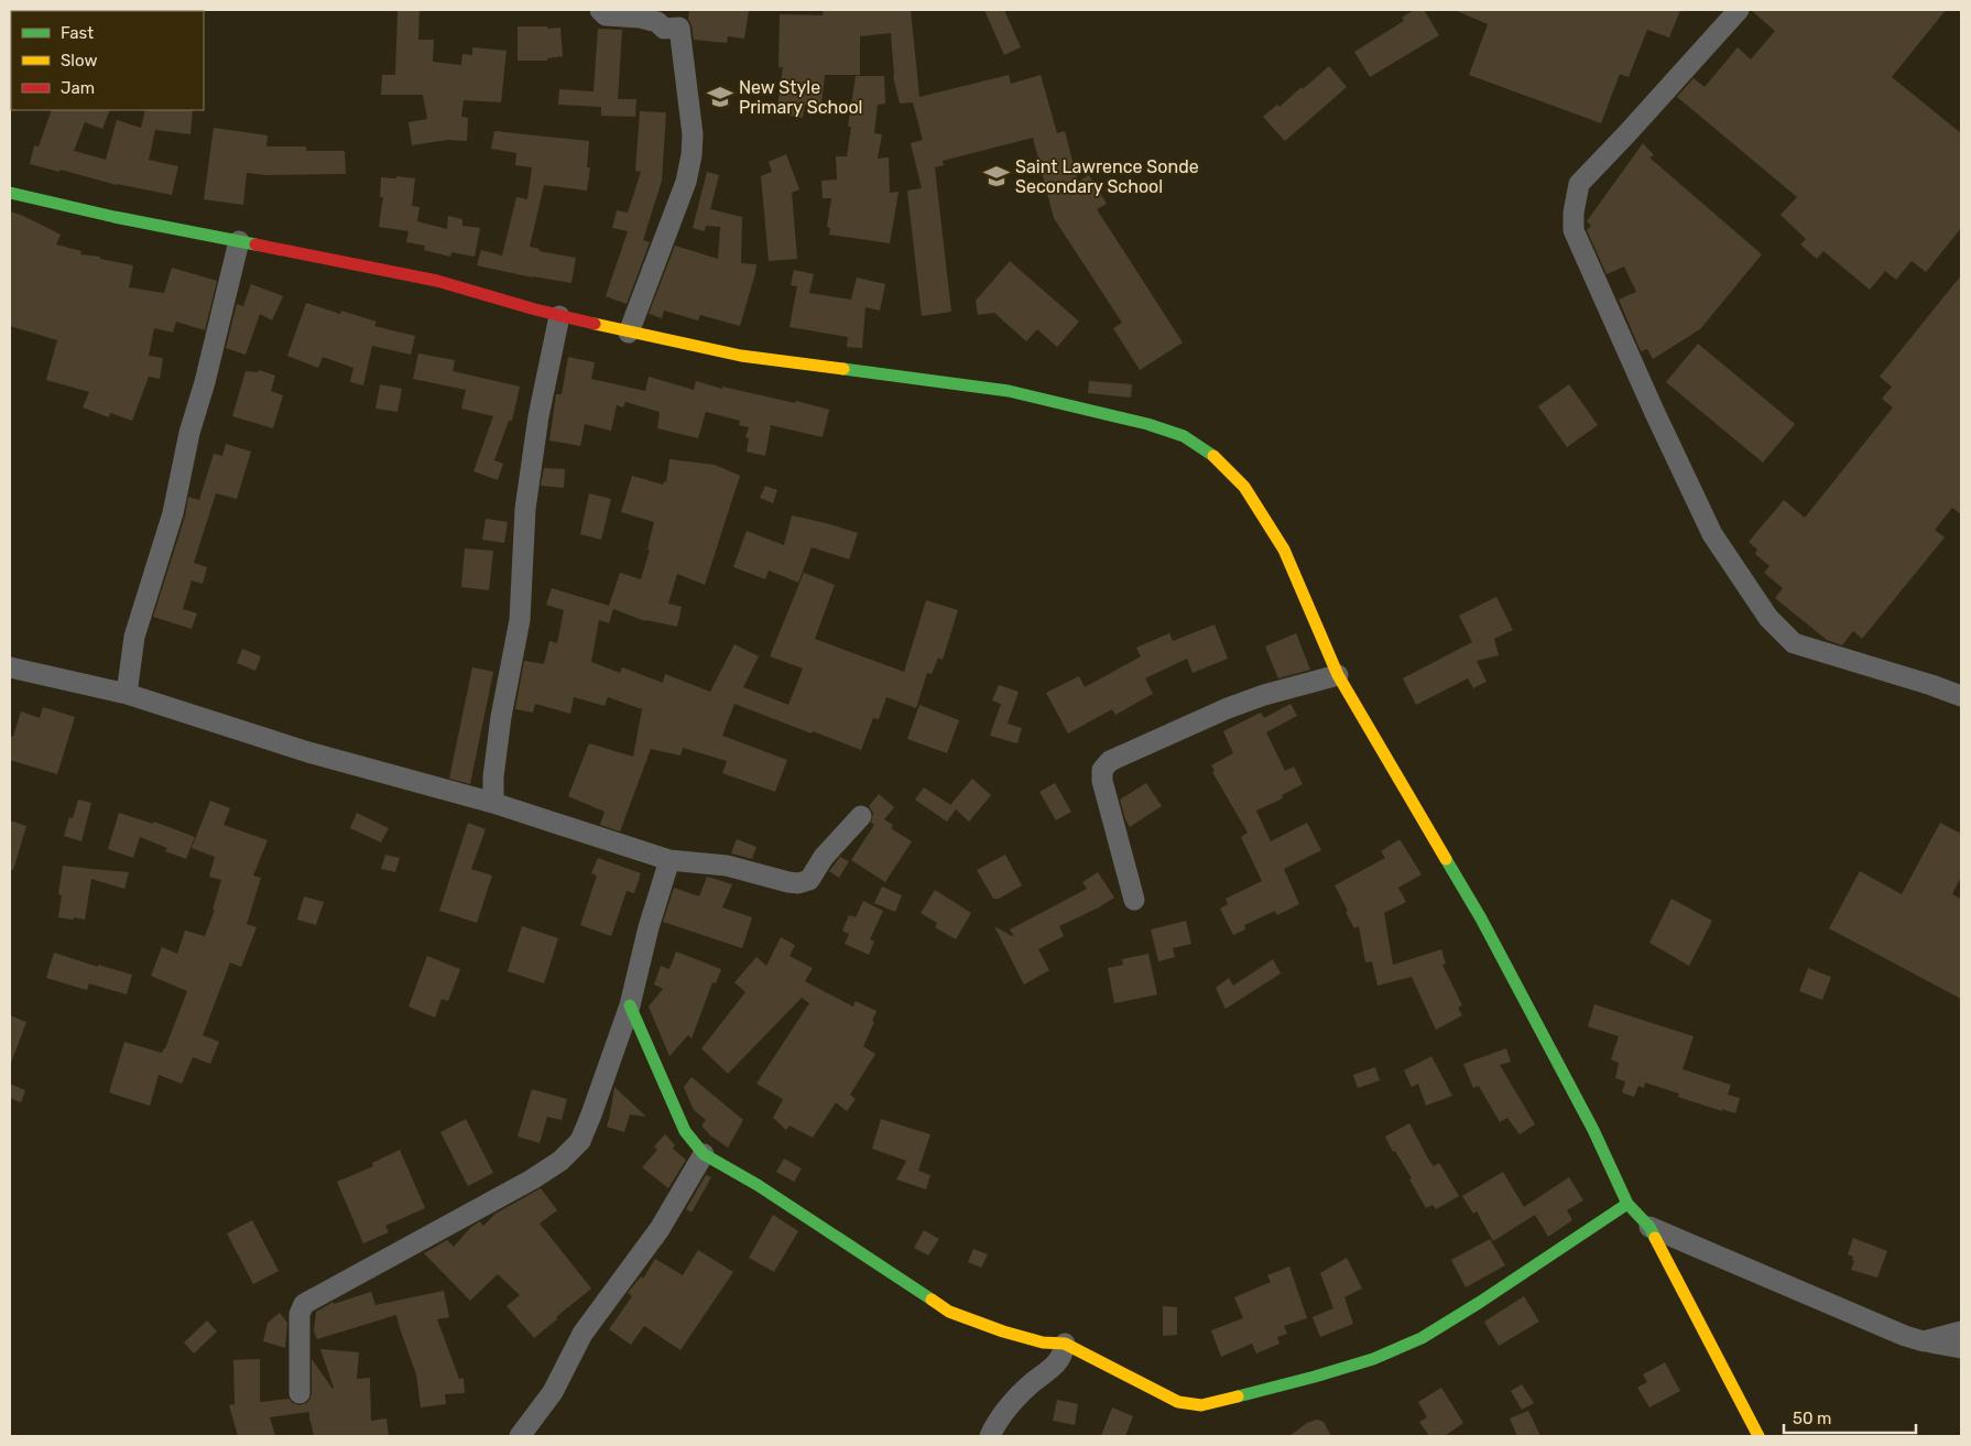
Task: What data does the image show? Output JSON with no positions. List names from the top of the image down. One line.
{"places":{"school or university":["New Style Primary School","Saint Lawrence Sonde Secondary School"]},"legend":["Fast","Slow","Jam"],"scale_bar":"50 m"}
